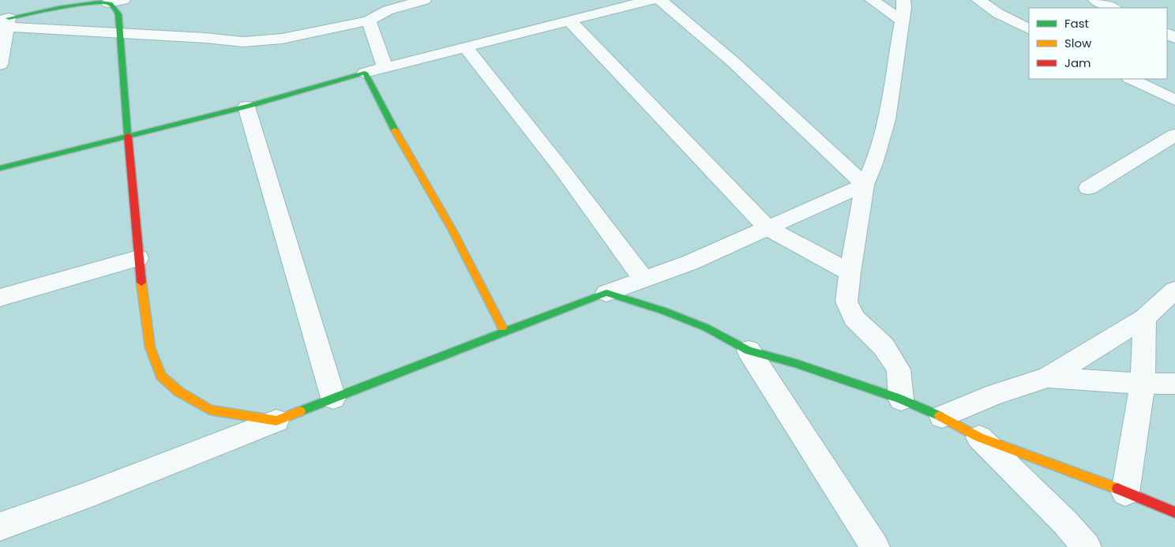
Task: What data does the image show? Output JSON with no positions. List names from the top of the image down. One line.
{"legend":["Fast","Slow","Jam"]}
